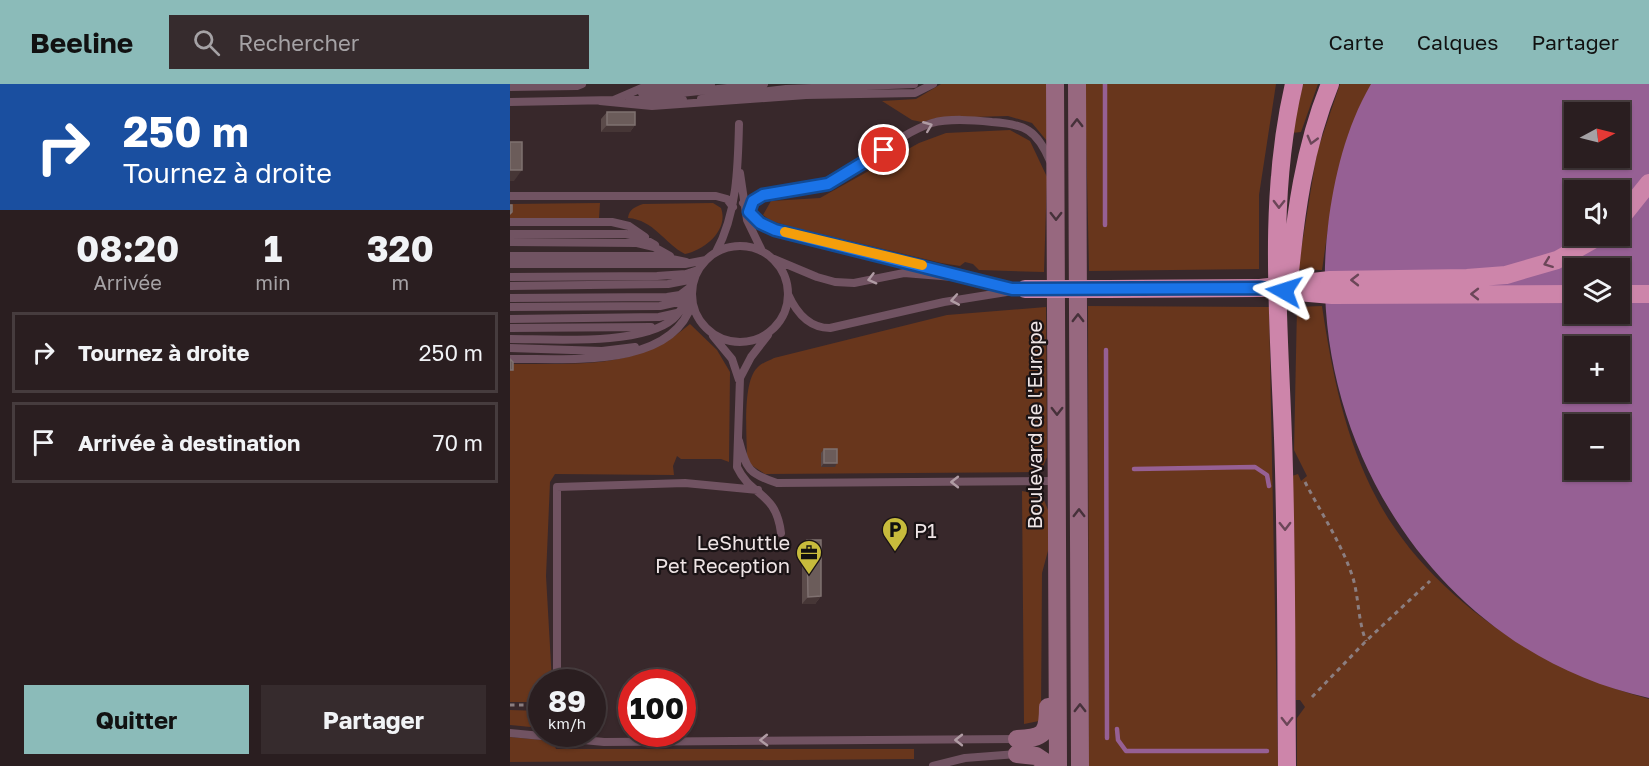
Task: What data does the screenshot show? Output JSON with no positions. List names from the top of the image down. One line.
{"streets":{"main road":["Boulevard de l'Europe"]},"places":{"parking":["P1"],"office":["LeShuttle Pet Reception"]},"north":"right","page":{"header":"Beeline","search":"Rechercher","nav":["Carte","Calques","Partager"],"turn":["250 m","Tournez à droite"],"map_buttons":["+","−"],"eta":["08:20","Arrivée","1","min","320","m"],"list":[{"name":"Tournez à droite","value":"250 m"},{"name":"Arrivée à destination","value":"70 m"}],"speed":"89 km/h","limit":"100","buttons":["Quitter","Partager"]}}
